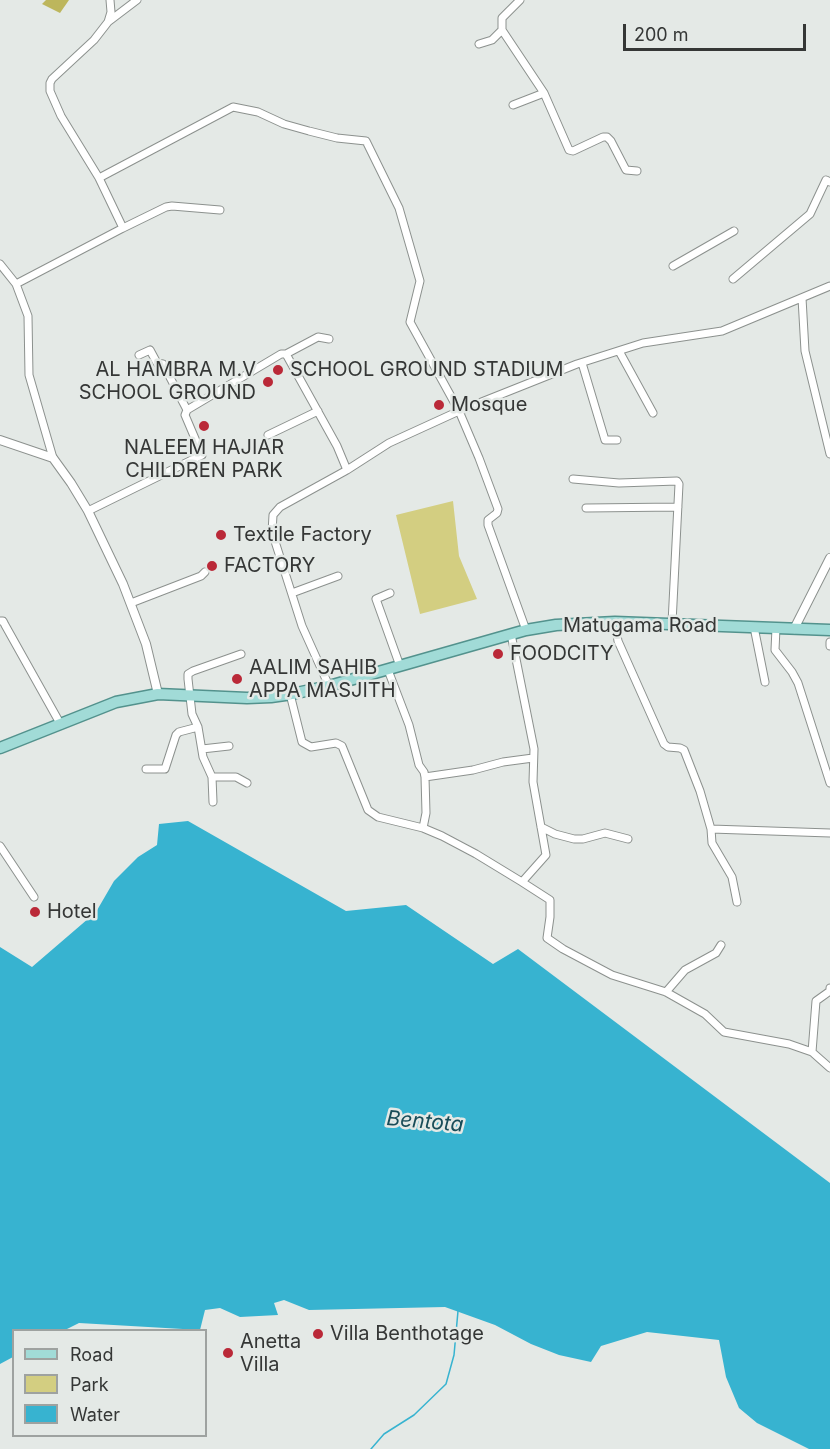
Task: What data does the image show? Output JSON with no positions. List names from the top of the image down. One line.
{"streets":{"main road":["Matugama Road"]},"water":["Bentota"],"places":["SCHOOL GROUND STADIUM","AL HAMBRA M.V SCHOOL GROUND","Mosque","NALEEM HAJIAR CHILDREN PARK","Textile Factory","FACTORY","FOODCITY","AALIM SAHIB APPA MASJITH","Hotel","Villa Benthotage","Anetta Villa"],"legend":["Road","Park","Water"],"scale_bar":"200 m"}
